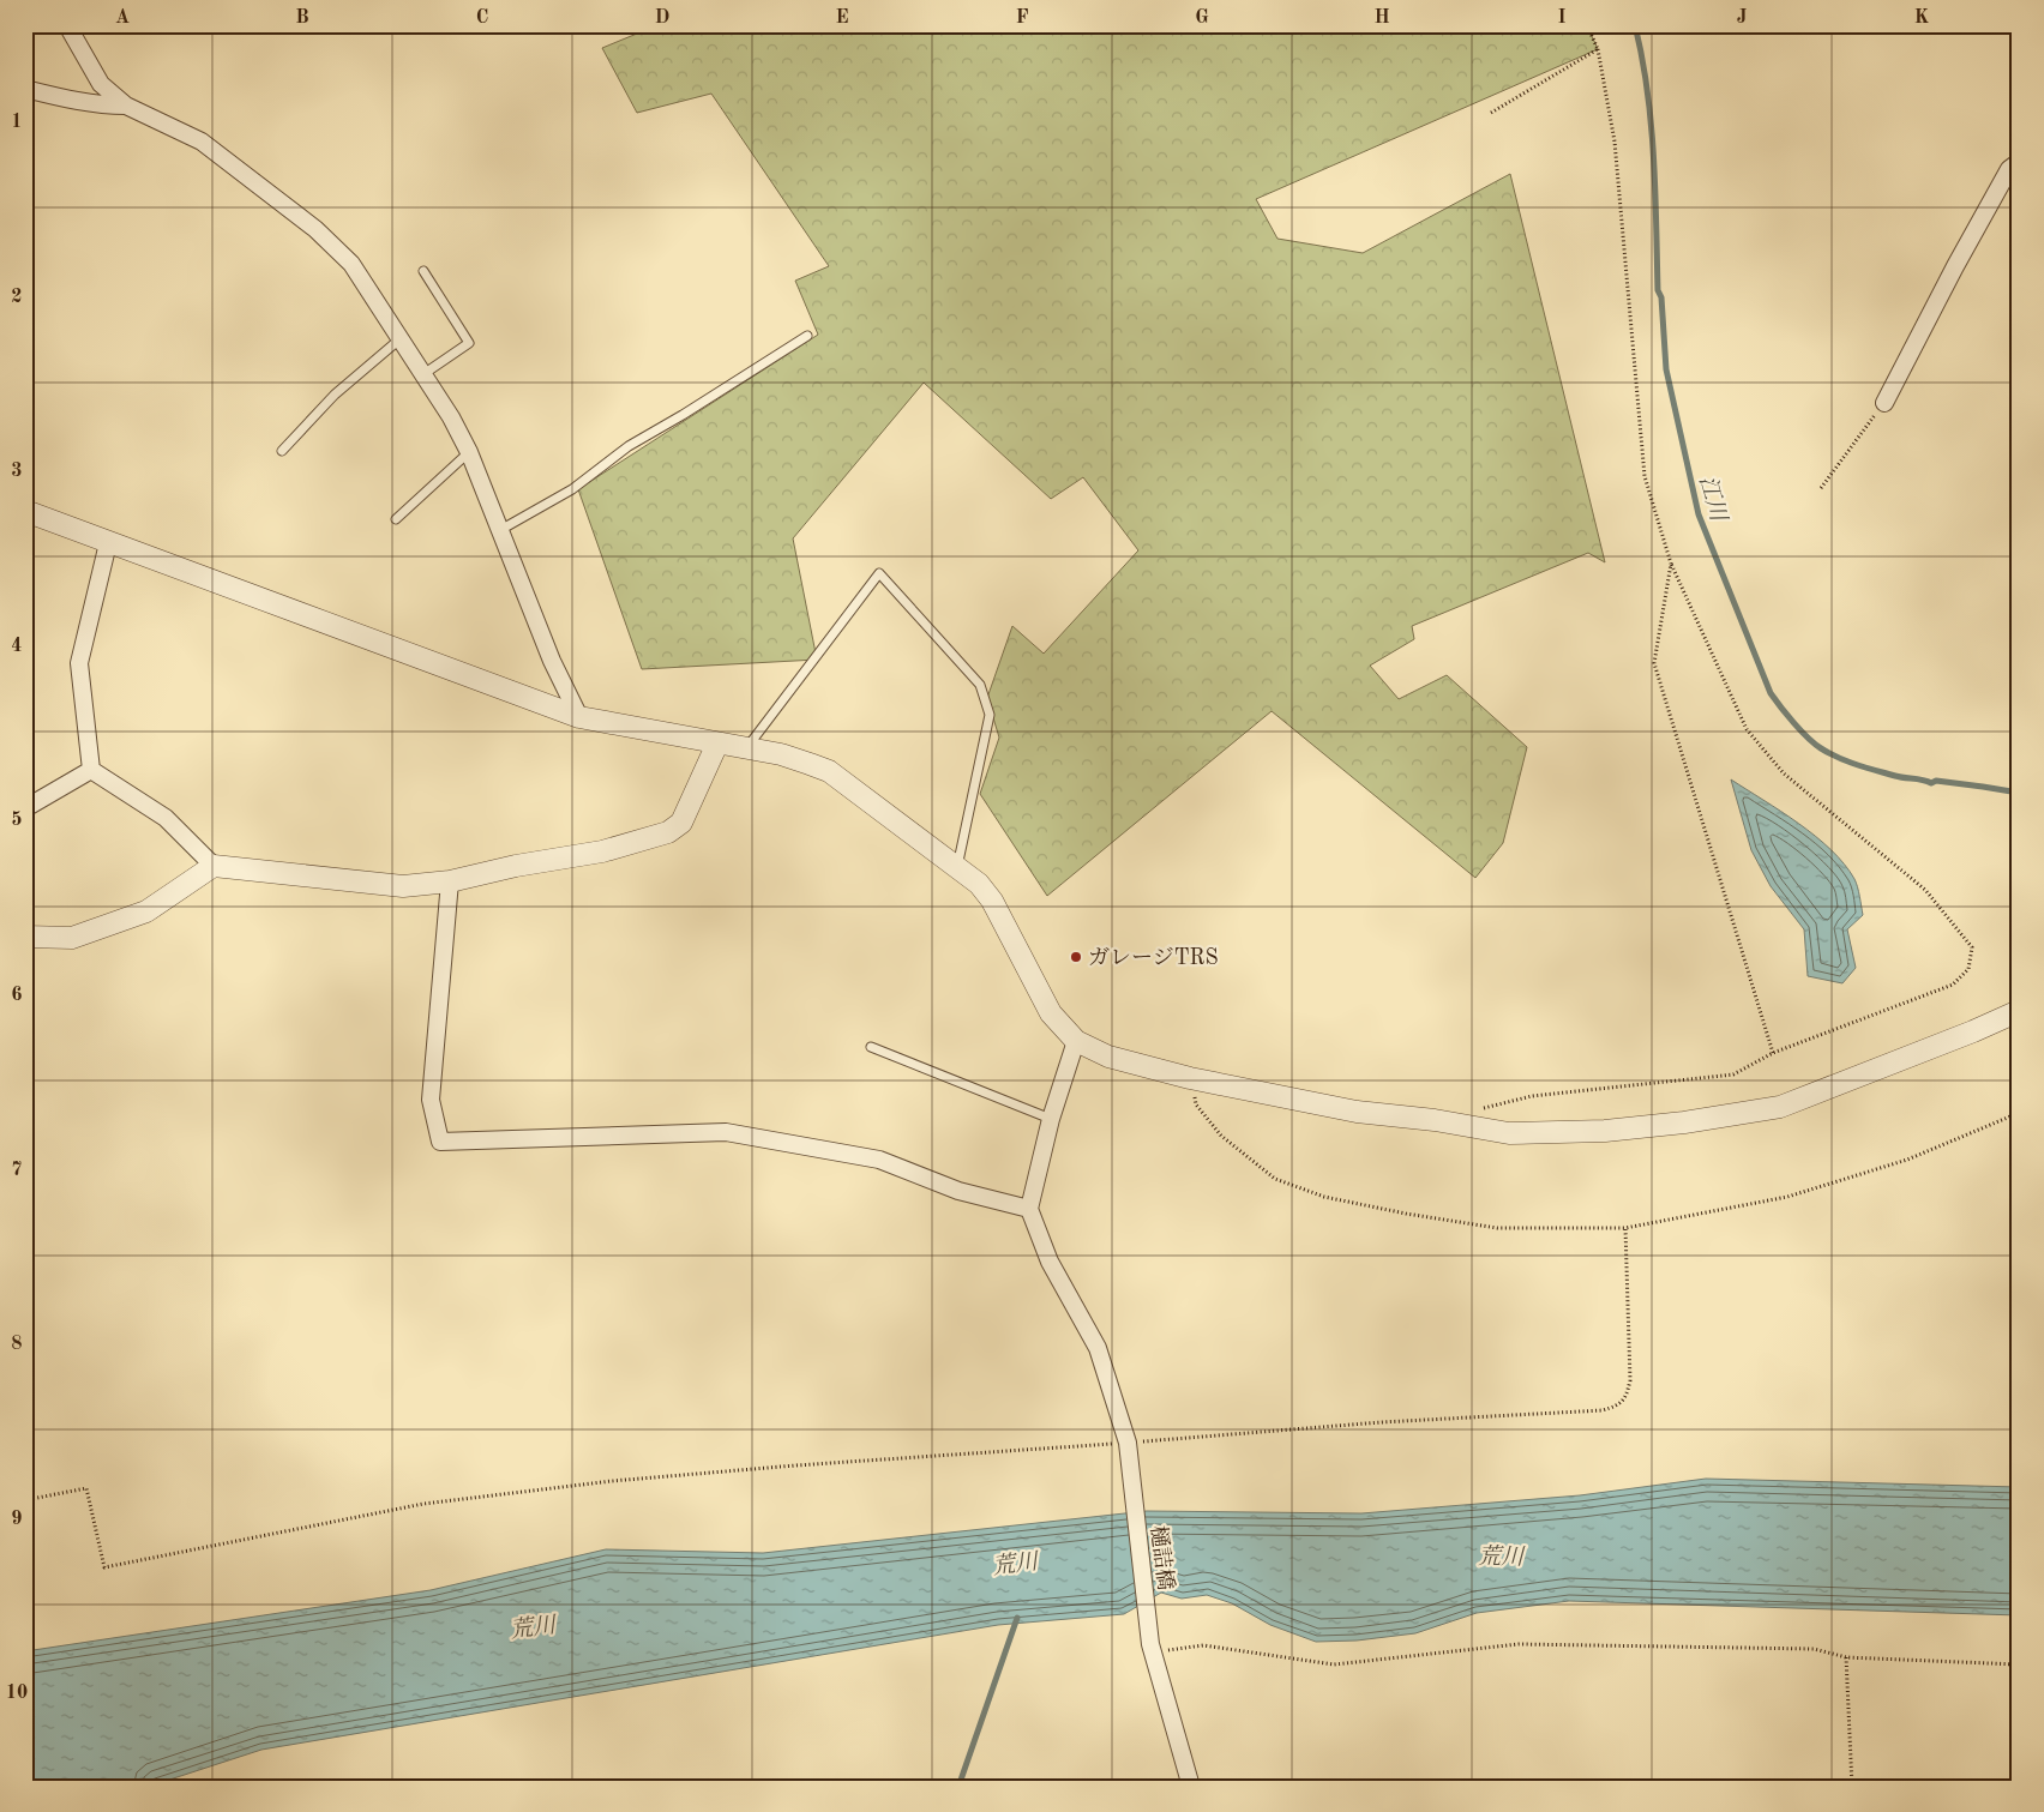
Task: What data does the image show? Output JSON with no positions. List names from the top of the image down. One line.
{"streets":{"street":["樋詰橋"]},"water":["江川","荒川"],"places":["ガレージTRS"],"grid":{"columns":["A","B","C","D","E","F","G","H","I","J","K"],"rows":["1","2","3","4","5","6","7","8","9","10"]}}
